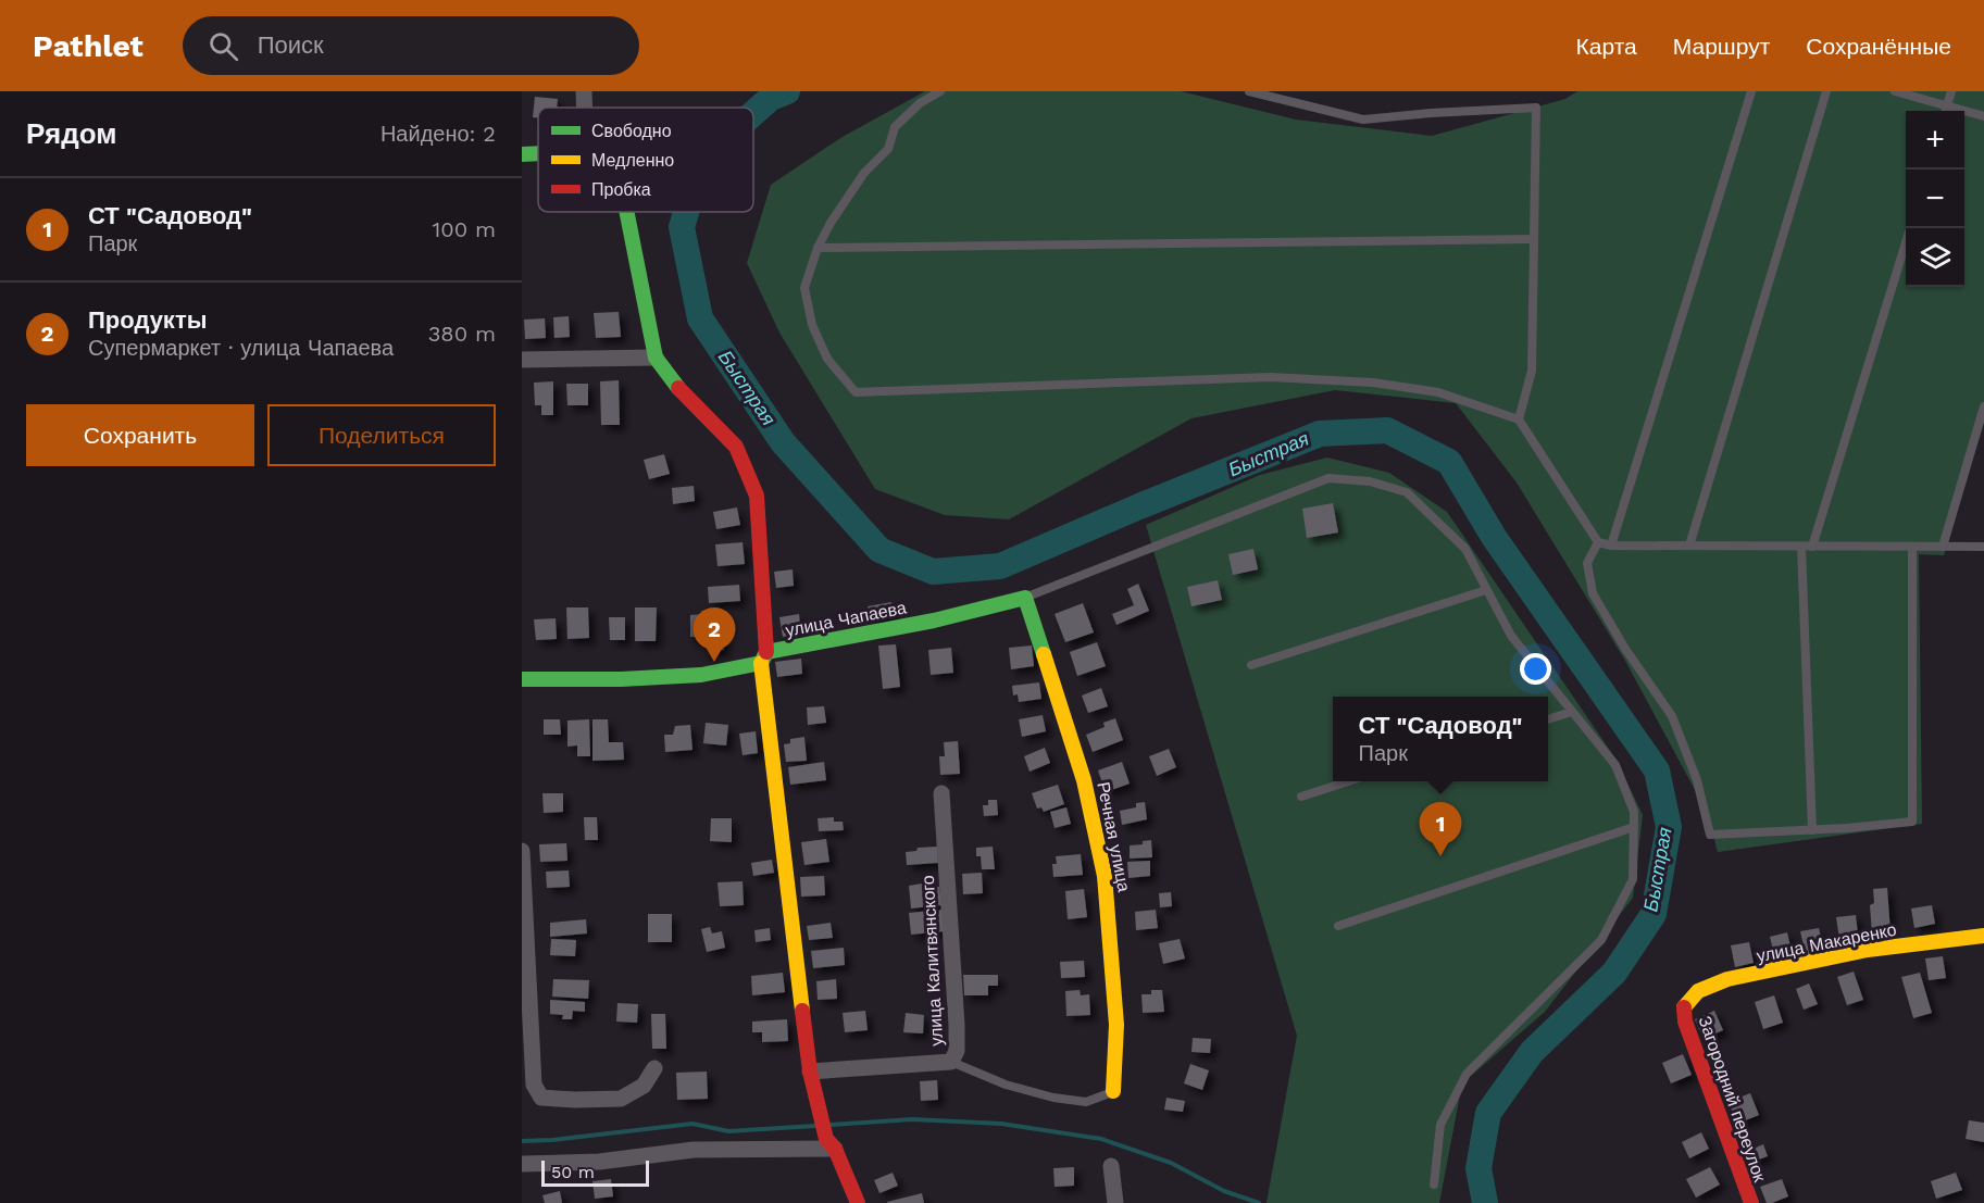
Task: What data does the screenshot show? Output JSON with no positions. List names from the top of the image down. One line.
{"streets":{"street":["улица Чапаева","Речная улица","улица Макаренко","улица Калитвянского","Загородний переулок"]},"crossings":[["улица Чапаева","Речная улица"],["улица Макаренко","Загородний переулок"]],"water":["Быстрая"],"legend":["Свободно","Медленно","Пробка"],"scale_bar":"50 m","page":{"header":"Pathlet","search":"Поиск","nav":["Карта","Маршрут","Сохранённые"],"heading":["Рядом","Найдено: 2"],"map_buttons":["+","−"],"list":[{"mark":"1","name":"СТ \"Садовод\"","note":"Парк","value":"100 m"},{"mark":"2","name":"Продукты","note":"Супермаркет · улица Чапаева","value":"380 m"}],"buttons":["Сохранить","Поделиться"],"pins":["2","1"],"popup":["СТ \"Садовод\"","Парк"],"scale":"50 m"}}
